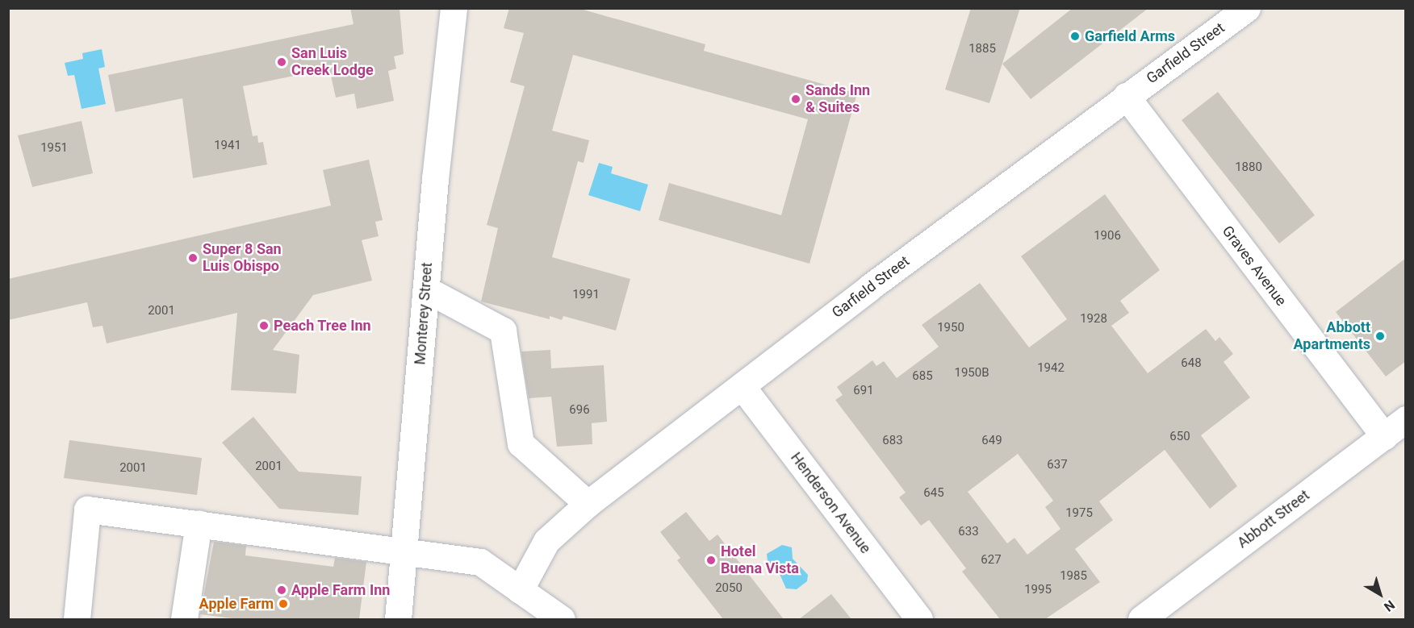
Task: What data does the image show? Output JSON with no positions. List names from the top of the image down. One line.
{"streets":{"street":["Garfield Street","Graves Avenue","Monterey Street","Henderson Avenue","Abbott Street"]},"crossings":[["Garfield Street","Graves Avenue"],["Garfield Street","Henderson Avenue"],["Graves Avenue","Abbott Street"]],"places":["Garfield Arms","San Luis Creek Lodge","Sands Inn & Suites","Super 8 San Luis Obispo","Peach Tree Inn","Abbott Apartments","Hotel Buena Vista","Apple Farm Inn","Apple Farm"],"house_numbers":["1885","1941","1951","1880","1906","1991","2001","1928","1950","648","1942","1950B","685","691","696","650","683","649","637","2001","2001","645","1975","633","627","1985","2050","1995"],"north":"bottom right"}
